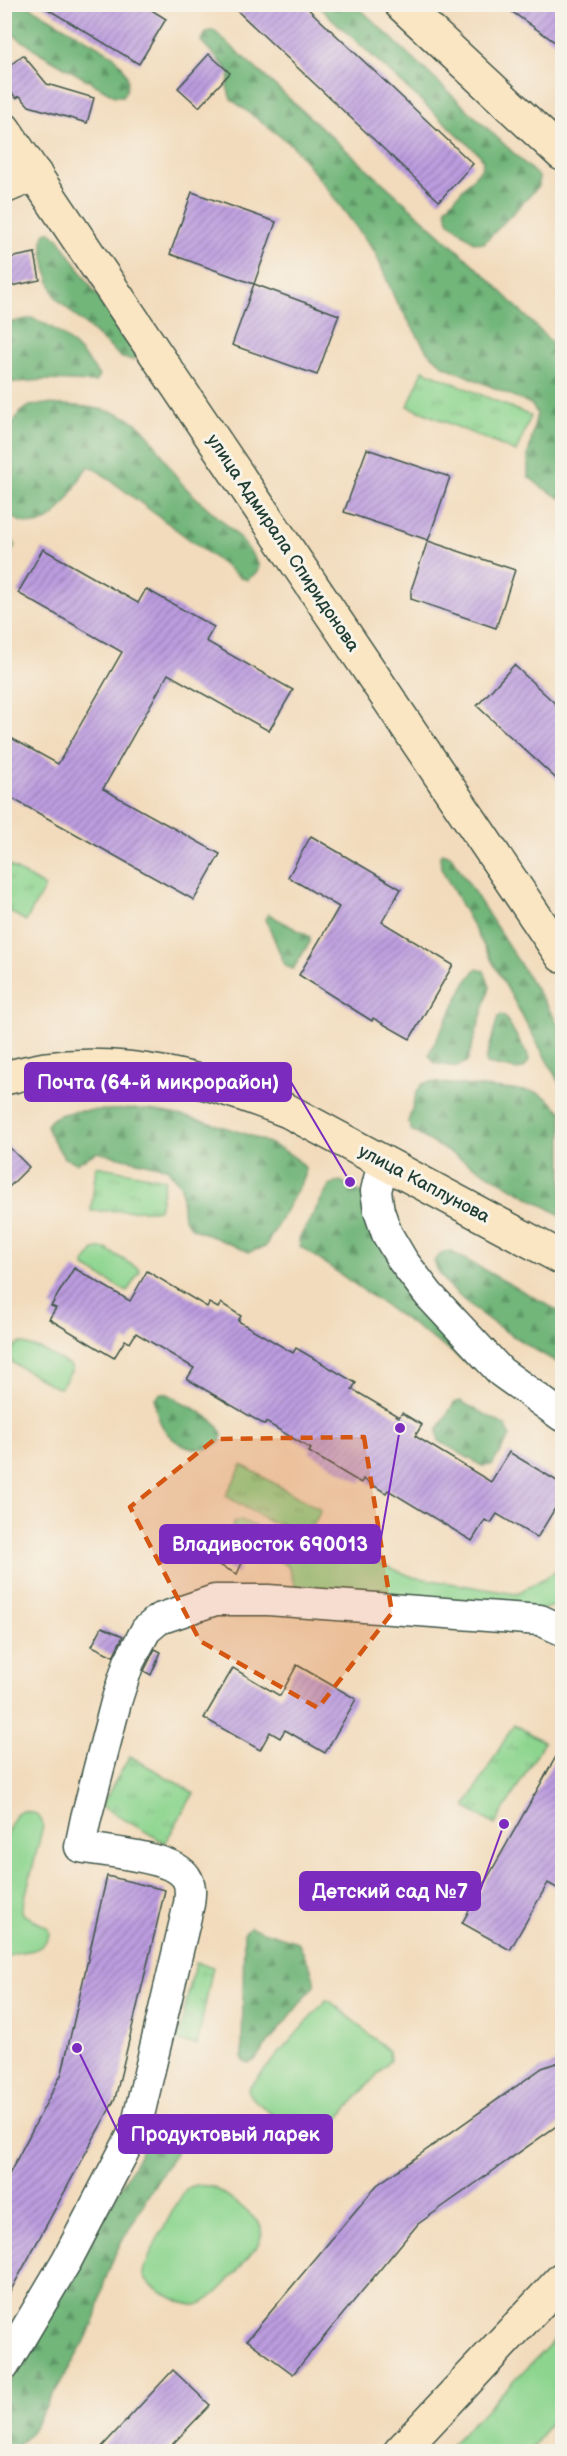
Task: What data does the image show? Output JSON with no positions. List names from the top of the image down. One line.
{"streets":{"main road":["улица Адмирала Спиридонова","улица Каплунова"]},"places":["Почта (64-й микрорайон)","Владивосток 690013","Детский сад №7","Продуктовый ларек"]}
